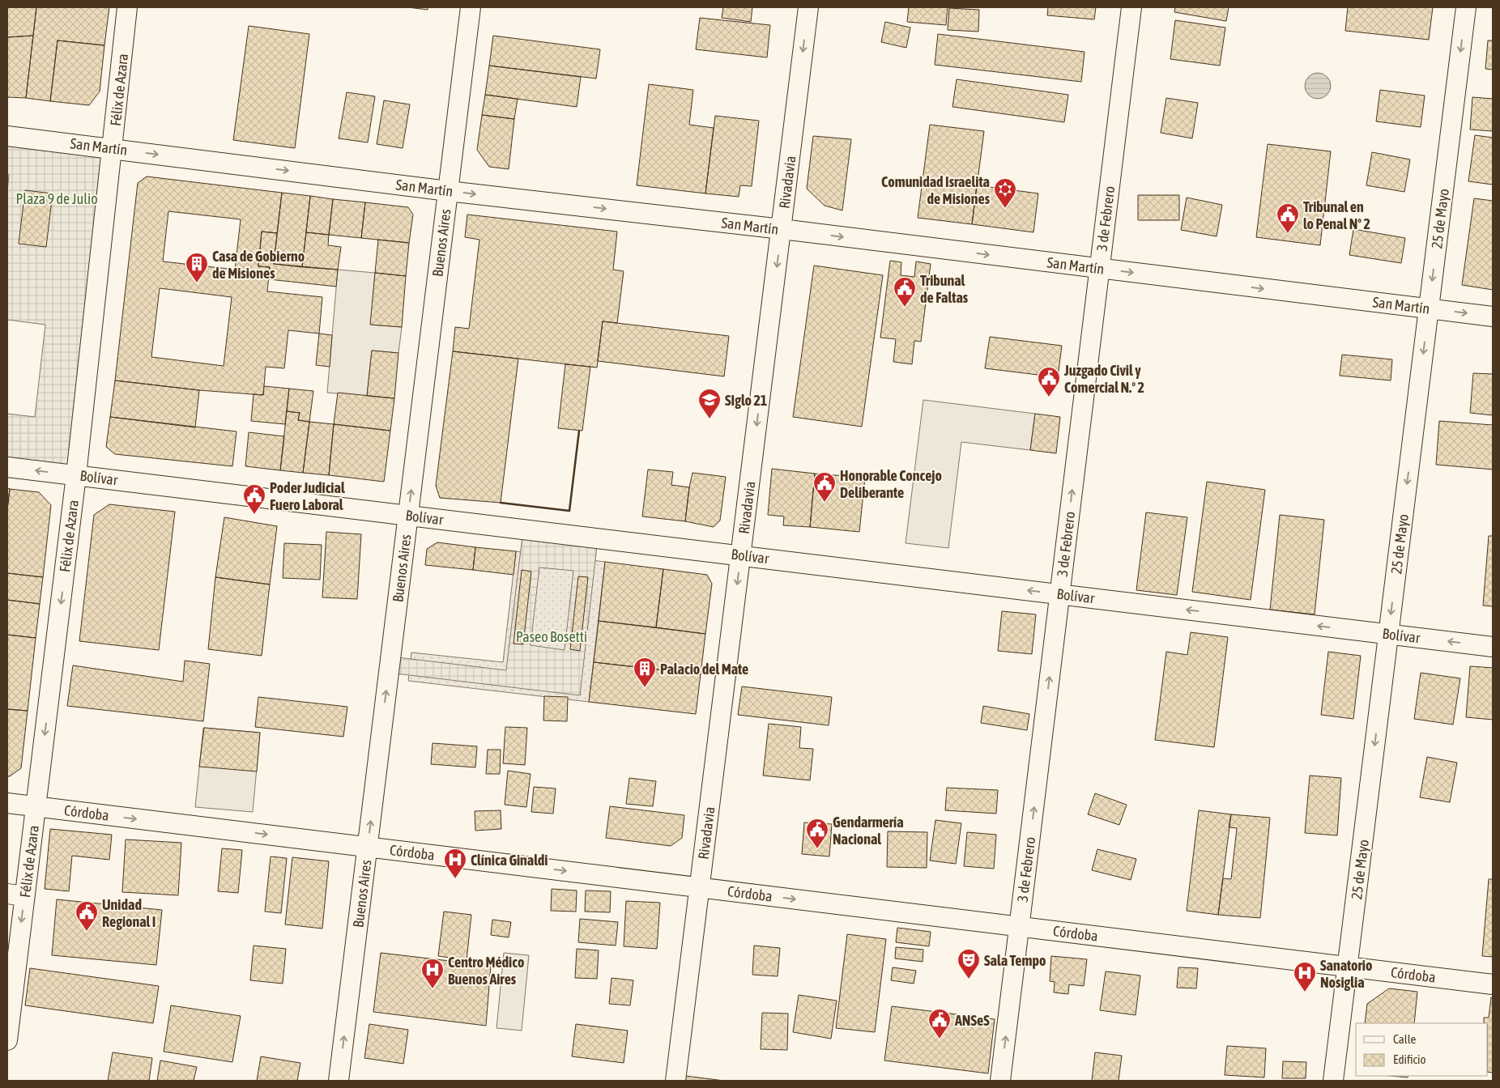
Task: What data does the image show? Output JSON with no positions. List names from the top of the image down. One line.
{"streets":{"street":["Félix de Azara","San Martín","Rivadavia","3 de Febrero","25 de Mayo","Buenos Aires","Bolívar","Córdoba"]},"crossings":[["Félix de Azara","San Martín"],["Félix de Azara","Bolívar"],["Félix de Azara","Córdoba"],["San Martín","Rivadavia"],["San Martín","3 de Febrero"],["San Martín","25 de Mayo"],["San Martín","Buenos Aires"],["Rivadavia","Bolívar"],["Rivadavia","Córdoba"],["3 de Febrero","Bolívar"],["3 de Febrero","Córdoba"],["25 de Mayo","Bolívar"],["25 de Mayo","Córdoba"],["Buenos Aires","Bolívar"],["Buenos Aires","Córdoba"]],"one_way":["Félix de Azara","San Martín","Rivadavia","3 de Febrero","25 de Mayo","Buenos Aires","Bolívar","Córdoba"],"parks":["Plaza 9 de Julio","Paseo Bosetti"],"places":{"synagogue":["Comunidad Israelita de Misiones"],"public building":["Tribunal en lo Penal Nº 2","Tribunal de Faltas","Juzgado Civil y Comercial N.º 2","Honorable Concejo Deliberante","Poder Judicial Fuero Laboral","Gendarmería Nacional","Unidad Regional I","ANSeS"],"building":["Casa de Gobierno de Misiones","Palacio del Mate"],"school or university":["SIglo 21"],"hospital":["Clínica Ginaldi","Centro Médico Buenos Aires","Sanatorio Nosiglia"],"theatre":["Sala Tempo"]},"legend":["Calle","Edificio"]}
